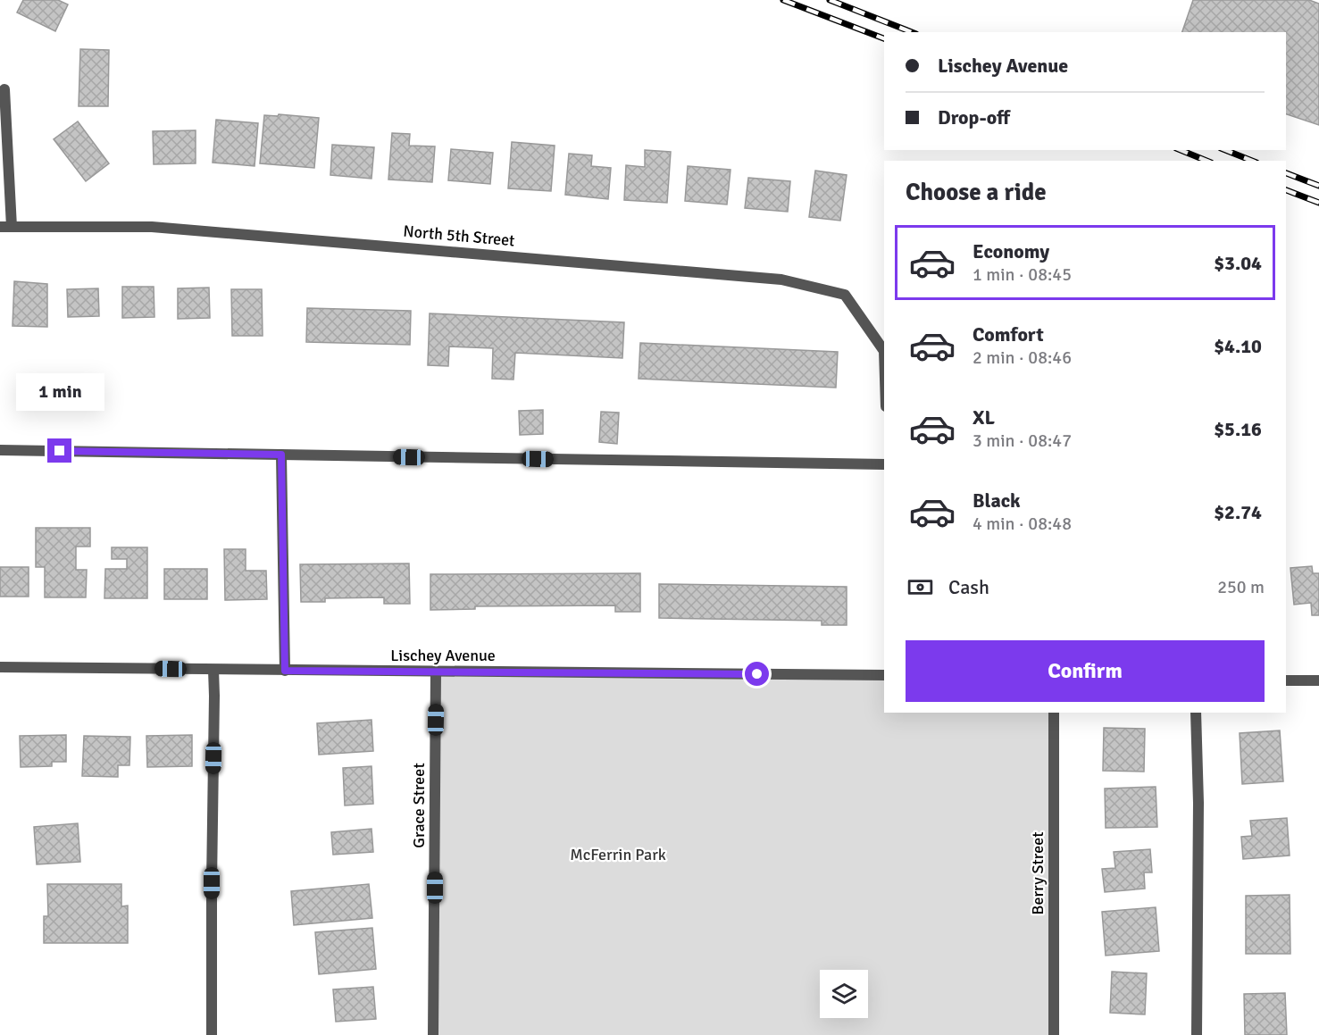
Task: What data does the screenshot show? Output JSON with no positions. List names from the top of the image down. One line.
{"streets":{"street":["North 5th Street","Lischey Avenue","Grace Street","Berry Street"]},"crossings":[["Lischey Avenue","Grace Street"]],"parks":["McFerrin Park"],"page":{"banner":["Lischey Avenue","Drop-off"],"heading":"Choose a ride","list":[{"name":"Economy","note":"1 min · 08:45","value":"$3.04"},{"name":"Comfort","note":"2 min · 08:46","value":"$4.10"},{"name":"XL","note":"3 min · 08:47","value":"$5.16"},{"name":"Black","note":"4 min · 08:48","value":"$2.74"}],"bubble":"1 min","pay":["Cash","250 m"],"buttons":"Confirm"}}
